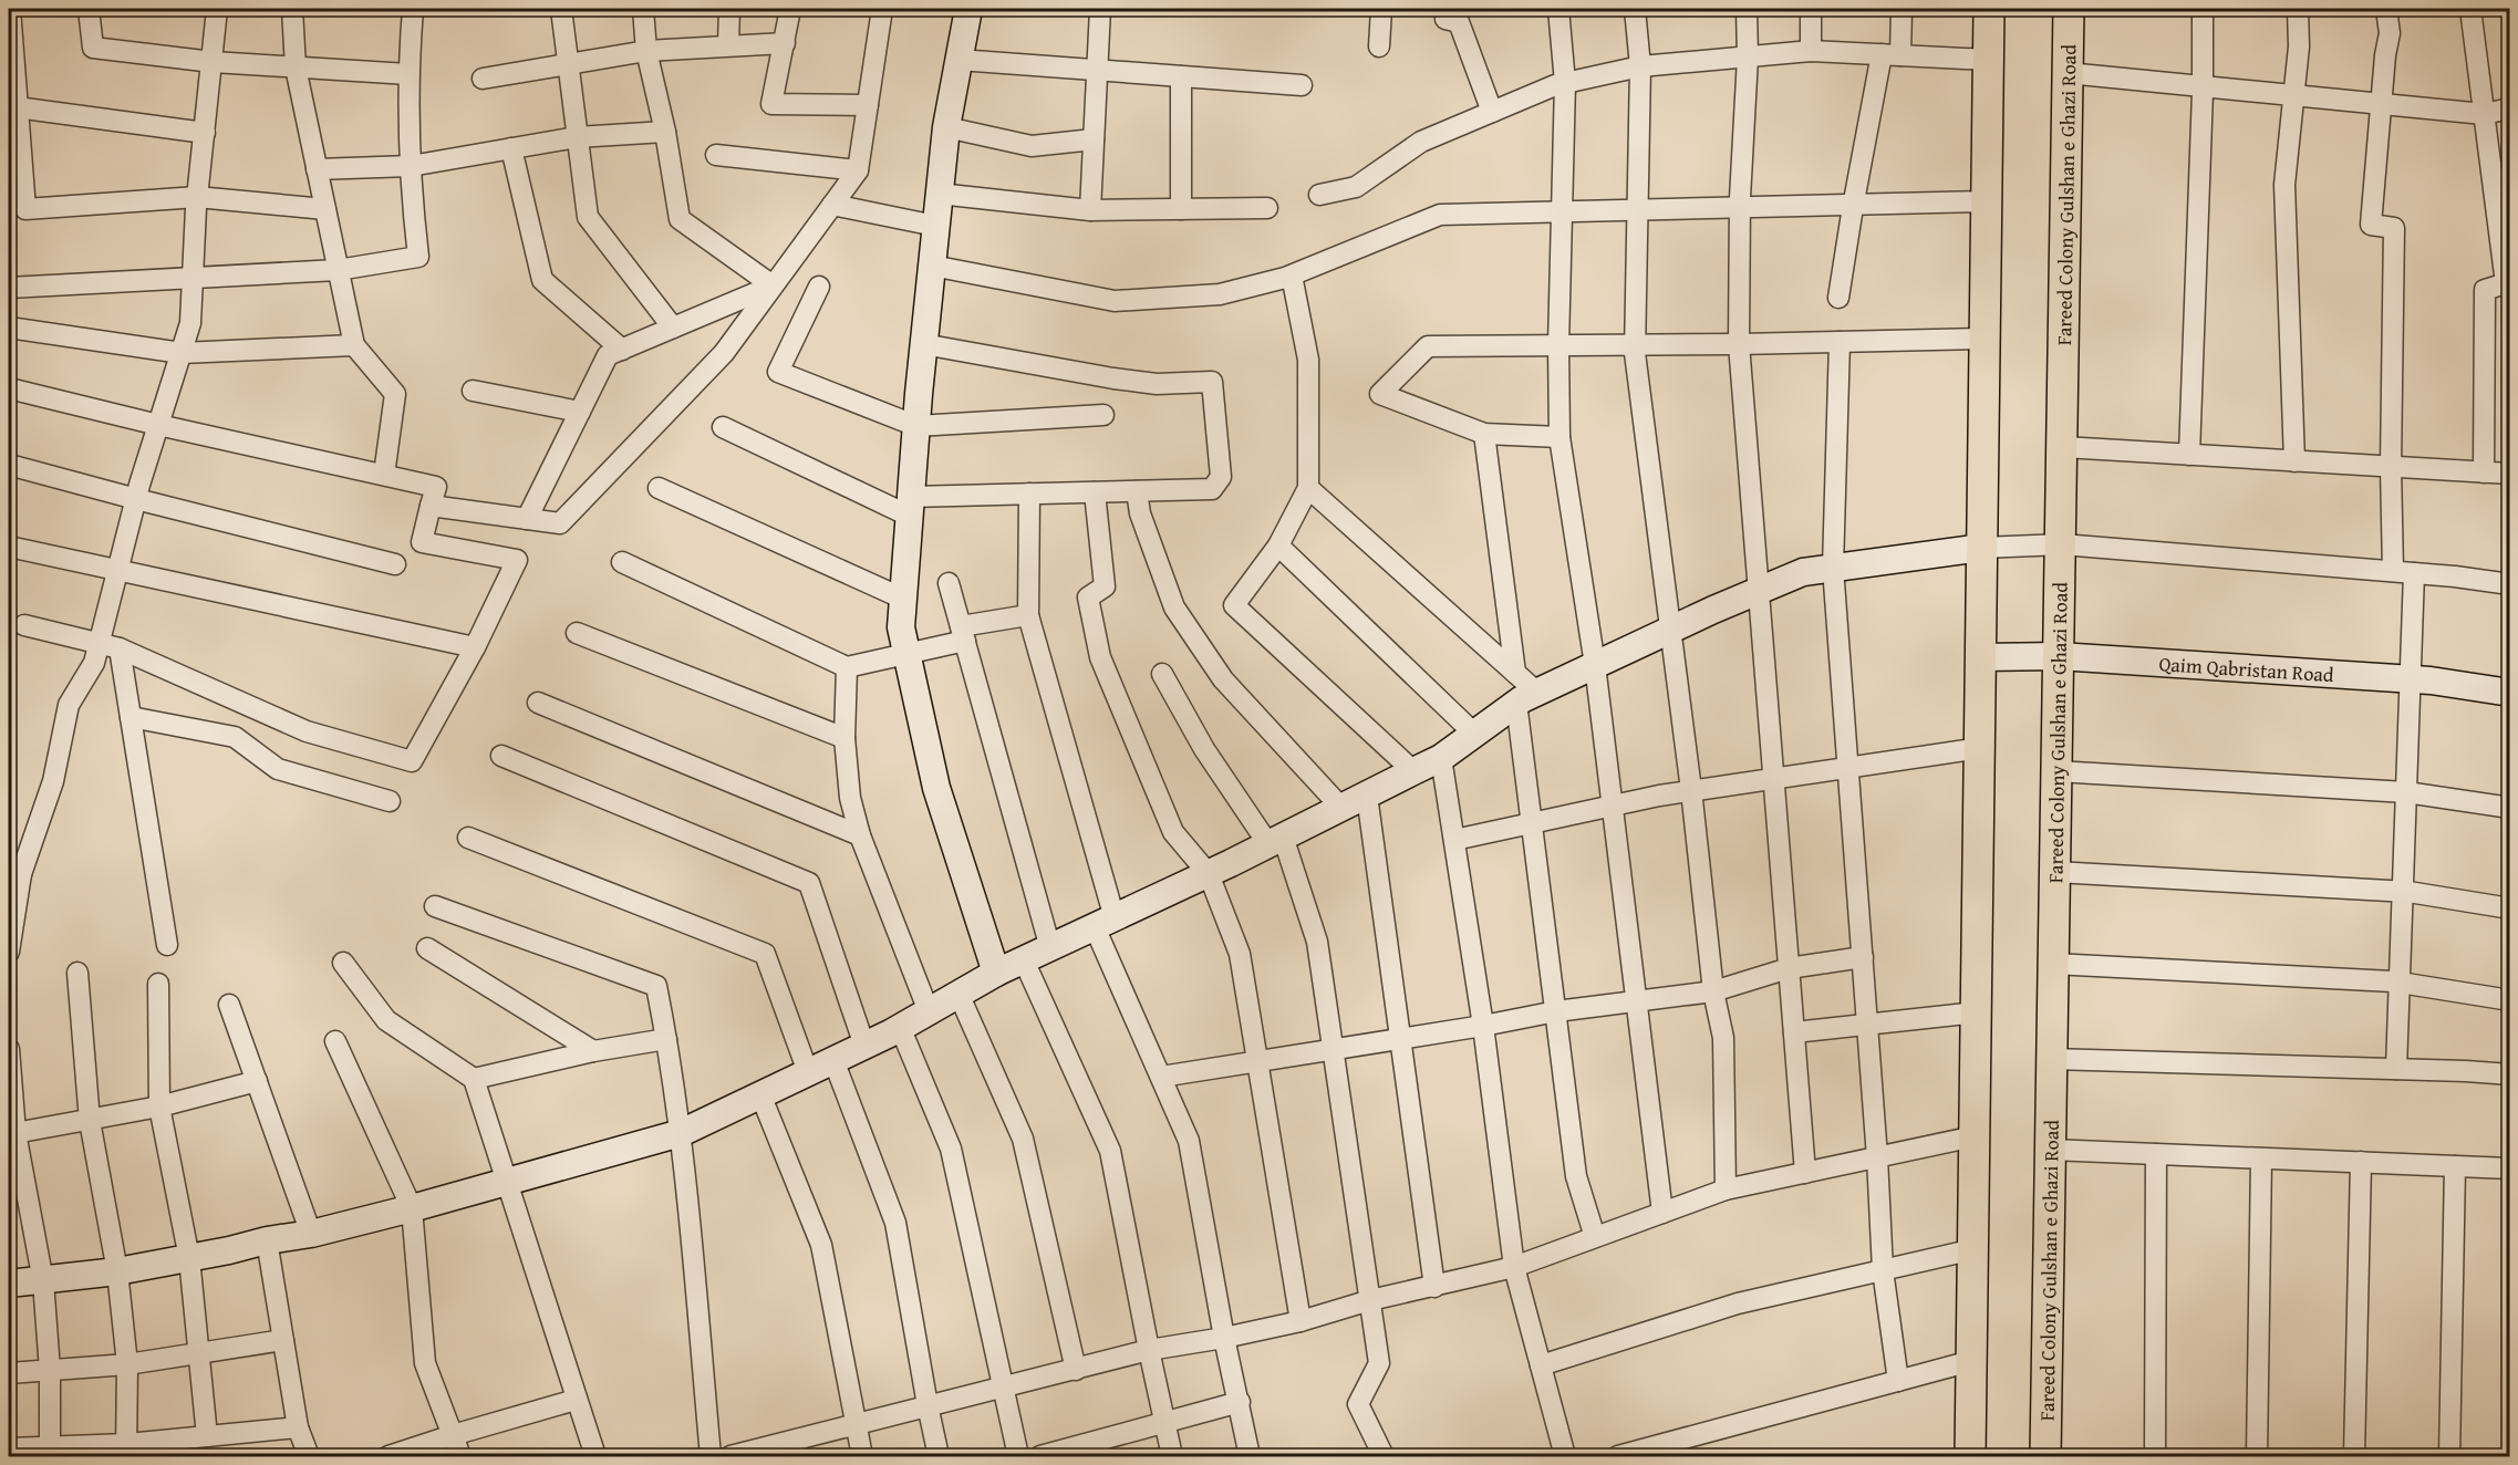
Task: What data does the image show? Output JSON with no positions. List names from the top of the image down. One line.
{"streets":{"main road":["Fareed Colony Gulshan e Ghazi Road","Qaim Qabristan Road"]},"crossings":[["Fareed Colony Gulshan e Ghazi Road","Qaim Qabristan Road"]]}
